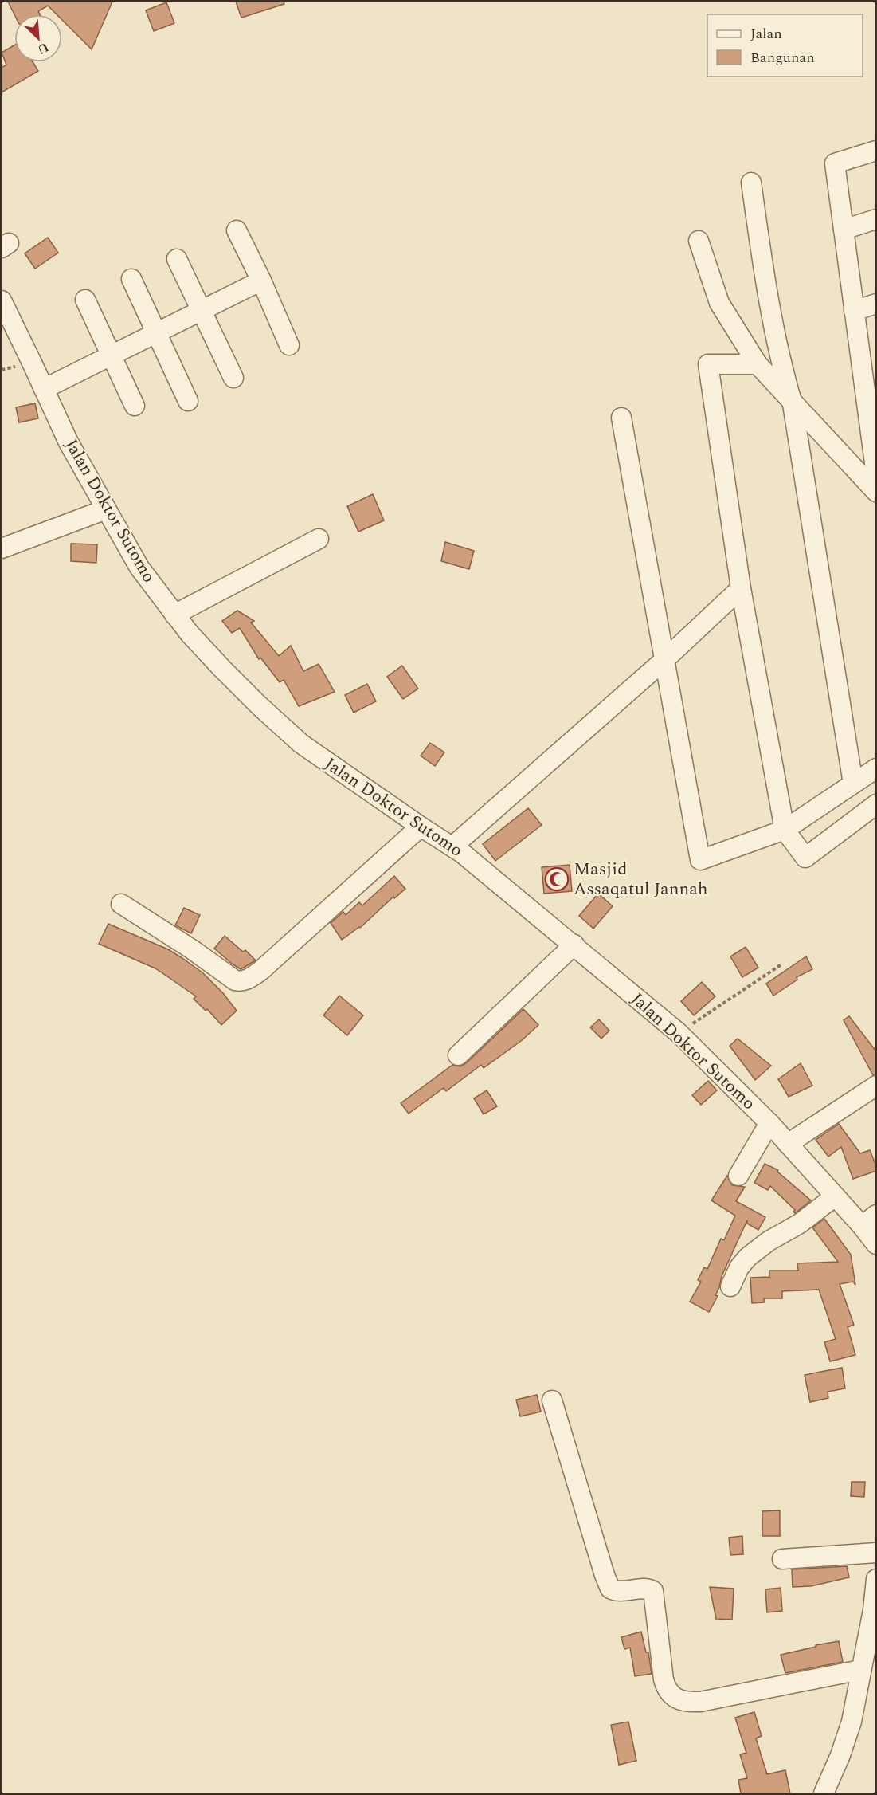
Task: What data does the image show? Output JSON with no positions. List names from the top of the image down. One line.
{"streets":{"street":["Jalan Doktor Sutomo"]},"places":{"mosque":["Masjid Assaqatul Jannah"]},"legend":["Jalan","Bangunan"],"north":"bottom right"}
